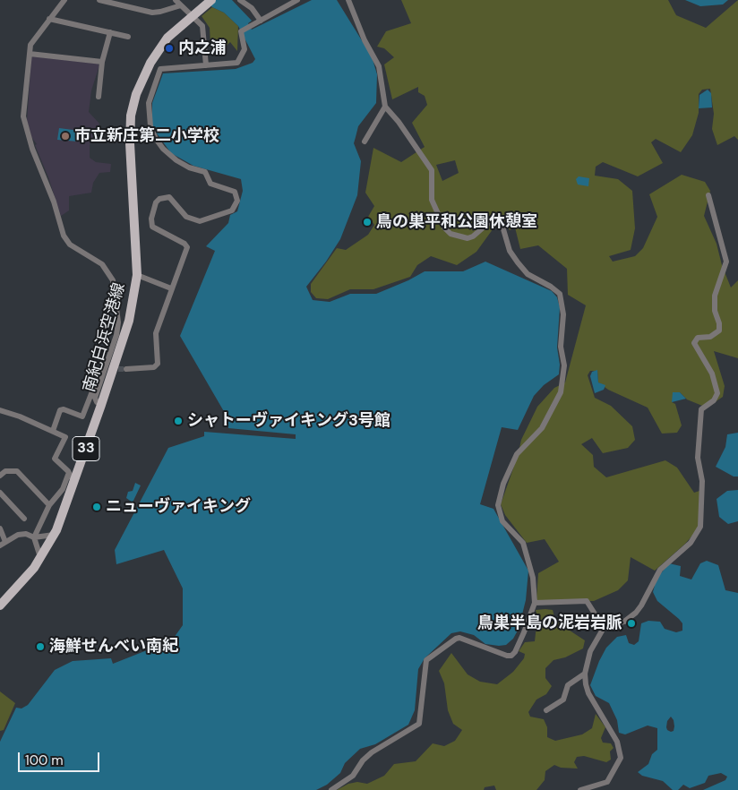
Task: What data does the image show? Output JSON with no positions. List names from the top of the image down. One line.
{"streets":{"main road":["南紀白浜空港線","33"]},"places":["内之浦","市立新庄第二小学校","鳥の巣平和公園休憩室","シャトーヴァイキング3号館","ニューヴァイキング","鳥巣半島の泥岩岩脈","海鮮せんべい南紀"],"scale_bar":"100 m"}
